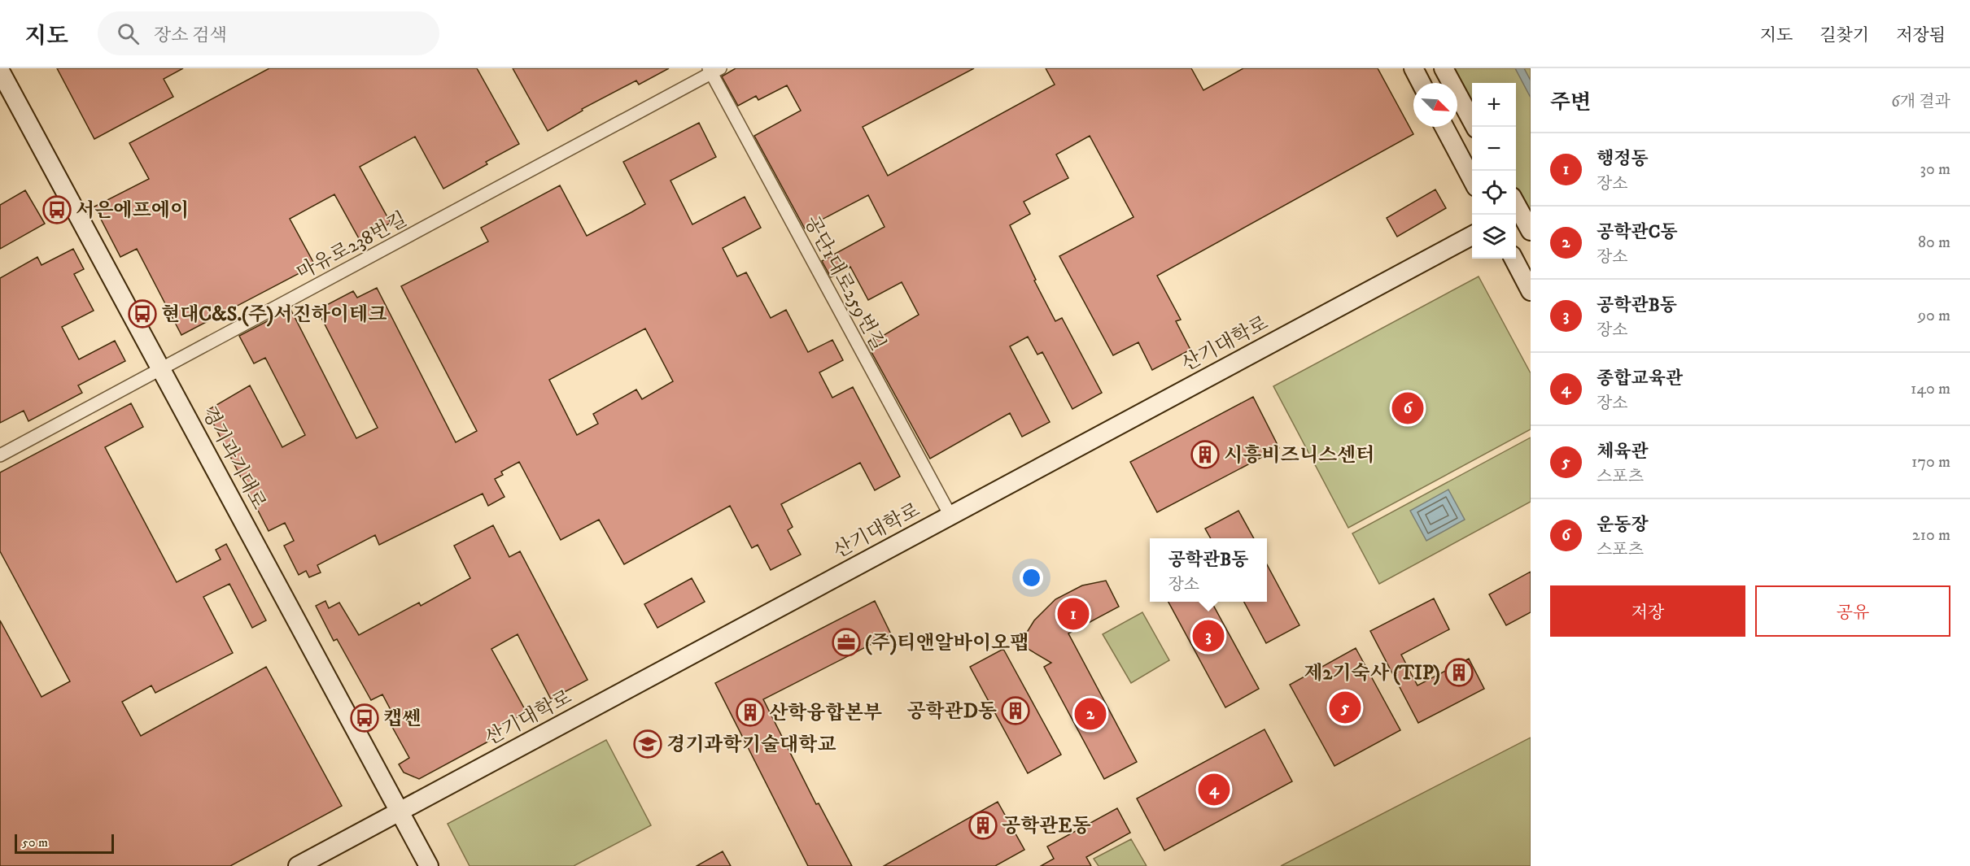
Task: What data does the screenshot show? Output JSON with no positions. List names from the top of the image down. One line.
{"streets":{"street":["마유로238번길","공단1대로259번길","산기대학로","경기과기대로"]},"crossings":[["마유로238번길","공단1대로259번길"],["마유로238번길","경기과기대로"],["공단1대로259번길","산기대학로"],["산기대학로","경기과기대로"]],"places":{"bus stop":["서은에프에이","현대C&S.(주)서진하이테크","캡쎈"],"building":["시흥비즈니스센터","제2기숙사 (TIP)","공학관D동","산학융합본부","공학관E동"],"office":["(주)티앤알바이오팹"],"school or university":["경기과학기술대학교"]},"scale_bar":"50 m","north":"bottom right","page":{"header":"지도","search":"장소 검색","nav":["지도","길찾기","저장됨"],"heading":["주변","6개 결과"],"map_buttons":["+","−"],"list":[{"mark":"1","name":"행정동","note":"장소","value":"30 m"},{"mark":"2","name":"공학관C동","note":"장소","value":"80 m"},{"mark":"3","name":"공학관B동","note":"장소","value":"90 m"},{"mark":"4","name":"종합교육관","note":"장소","value":"140 m"},{"mark":"5","name":"체육관","note":"스포츠","value":"170 m"},{"mark":"6","name":"운동장","note":"스포츠","value":"210 m"}],"pins":["6","1","3","5","2","4"],"popup":["공학관B동","장소"],"buttons":["저장","공유"],"scale":"50 m"}}
